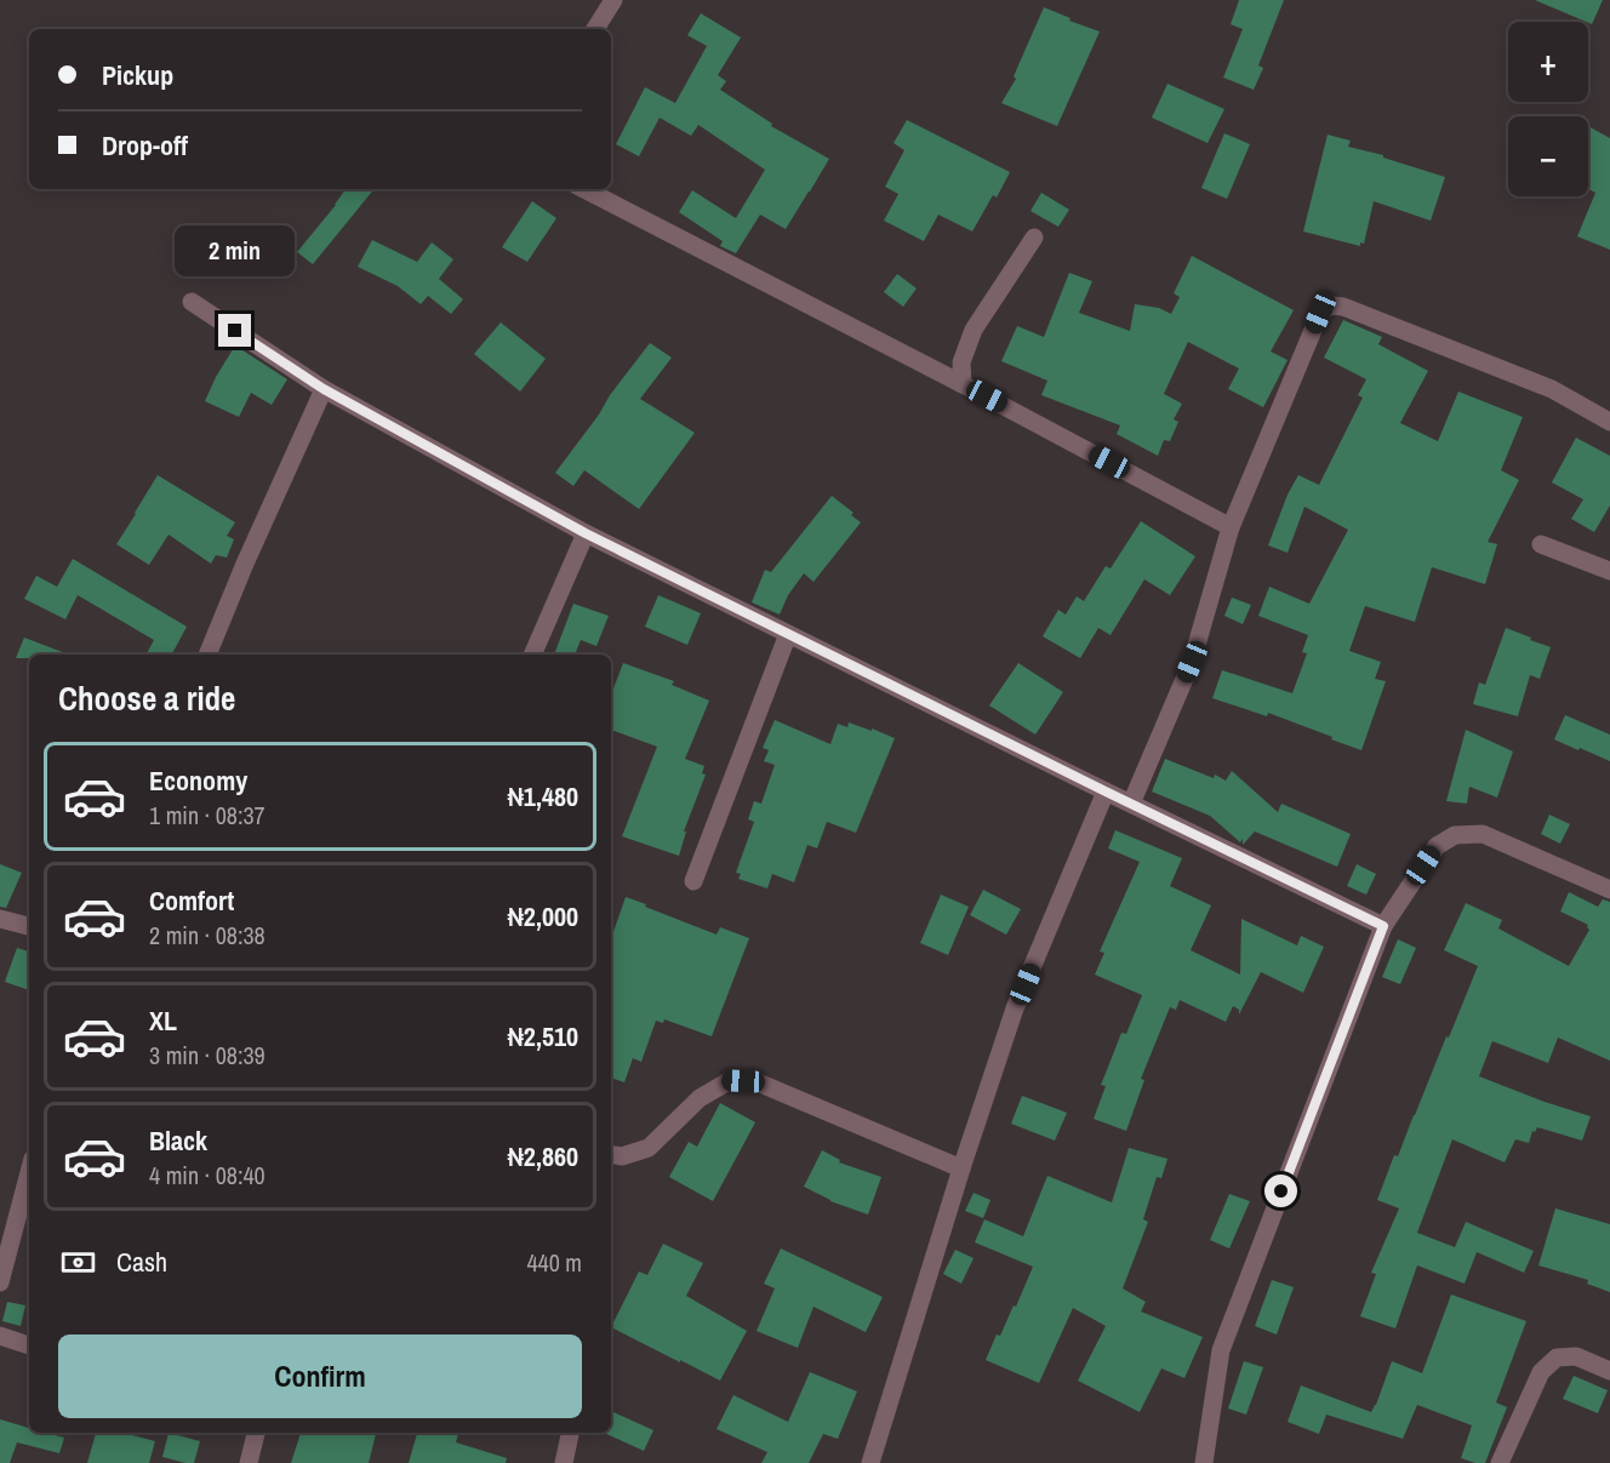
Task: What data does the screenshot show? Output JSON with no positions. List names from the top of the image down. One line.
{"page":{"map_buttons":["+","−"],"banner":["Pickup","Drop-off"],"bubble":"2 min","heading":"Choose a ride","list":[{"name":"Economy","note":"1 min · 08:37","value":"₦1,480"},{"name":"Comfort","note":"2 min · 08:38","value":"₦2,000"},{"name":"XL","note":"3 min · 08:39","value":"₦2,510"},{"name":"Black","note":"4 min · 08:40","value":"₦2,860"}],"pay":["Cash","440 m"],"buttons":"Confirm"}}
